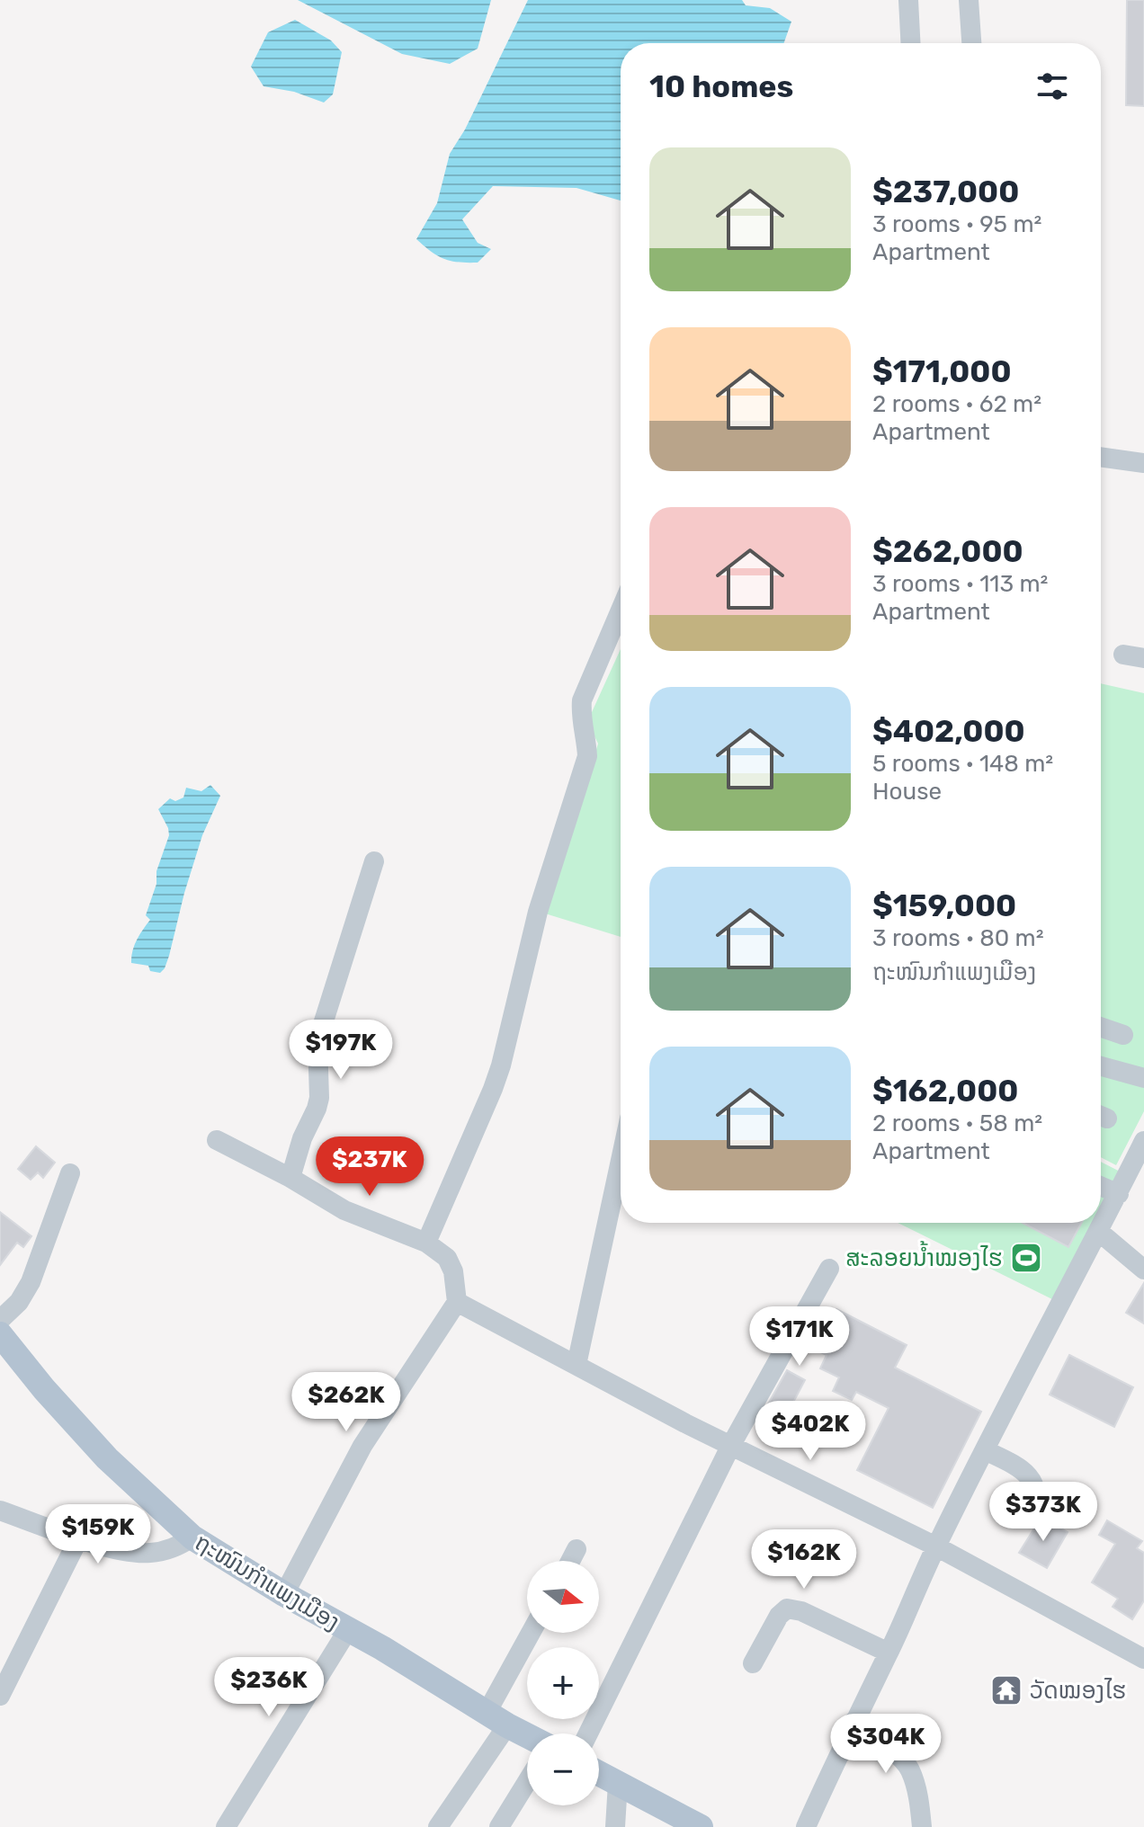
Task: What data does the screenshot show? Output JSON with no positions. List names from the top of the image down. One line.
{"streets":{"main road":["ຖະໜົນກຳແພງເມືອງ"]},"places":{"sports":["ສະລອຍນ້ຳໝອງໄຮ"],"temple":["ວັດໝອງໄຮ"]},"north":"right","page":{"heading":"10 homes","list":[{"name":"$237,000","note":"3 rooms · 95 m² · Apartment"},{"name":"$171,000","note":"2 rooms · 62 m² · Apartment"},{"name":"$262,000","note":"3 rooms · 113 m² · Apartment"},{"name":"$402,000","note":"5 rooms · 148 m² · House"},{"name":"$159,000","note":"3 rooms · 80 m² · ຖະໜົນກຳແພງເມືອງ"},{"name":"$162,000","note":"2 rooms · 58 m² · Apartment"}],"price":["$197K","$237K","$171K","$262K","$402K","$373K","$159K","$162K","$236K","$304K"],"map_buttons":["+","−"]}}
